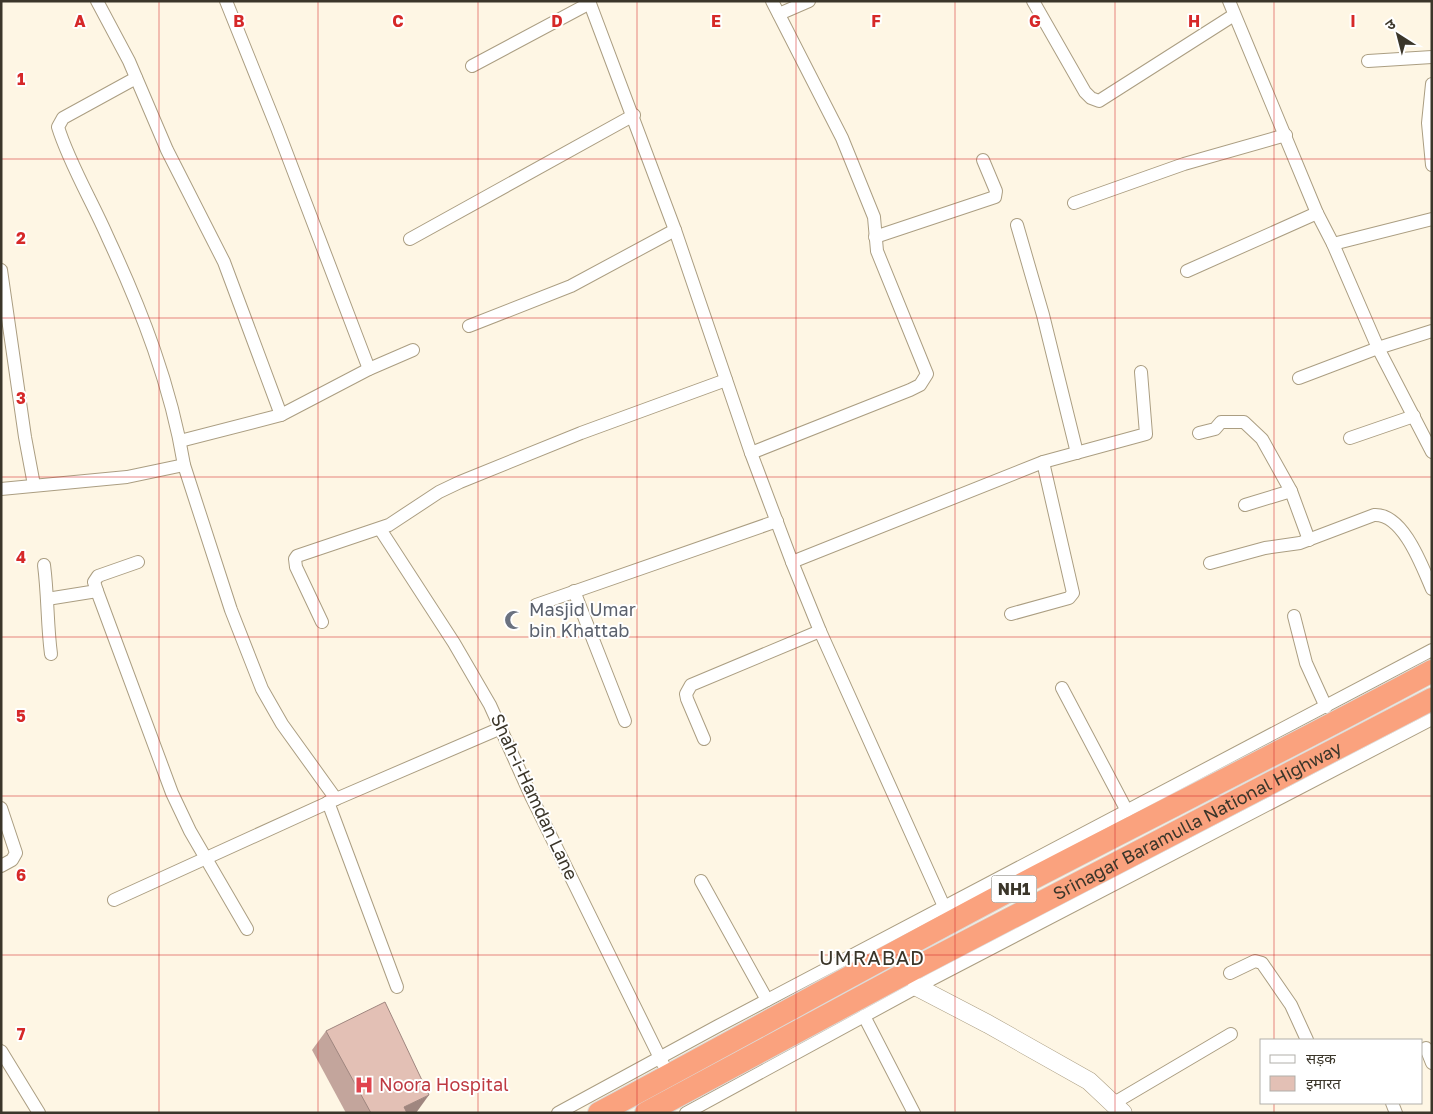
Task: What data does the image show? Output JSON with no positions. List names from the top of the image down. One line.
{"streets":{"highway":["Srinagar Baramulla National Highway","NH1"],"street":["Shah-i-Hamdan Lane"]},"crossings":[["Shah-i-Hamdan Lane","NH1"]],"districts":["UMRABAD"],"places":{"mosque":["Masjid Umar bin Khattab"],"hospital":["Noora Hospital"]},"legend":["सड़क","इमारत"],"north":"top left","grid":{"columns":["A","B","C","D","E","F","G","H","I"],"rows":["1","2","3","4","5","6","7"]}}
